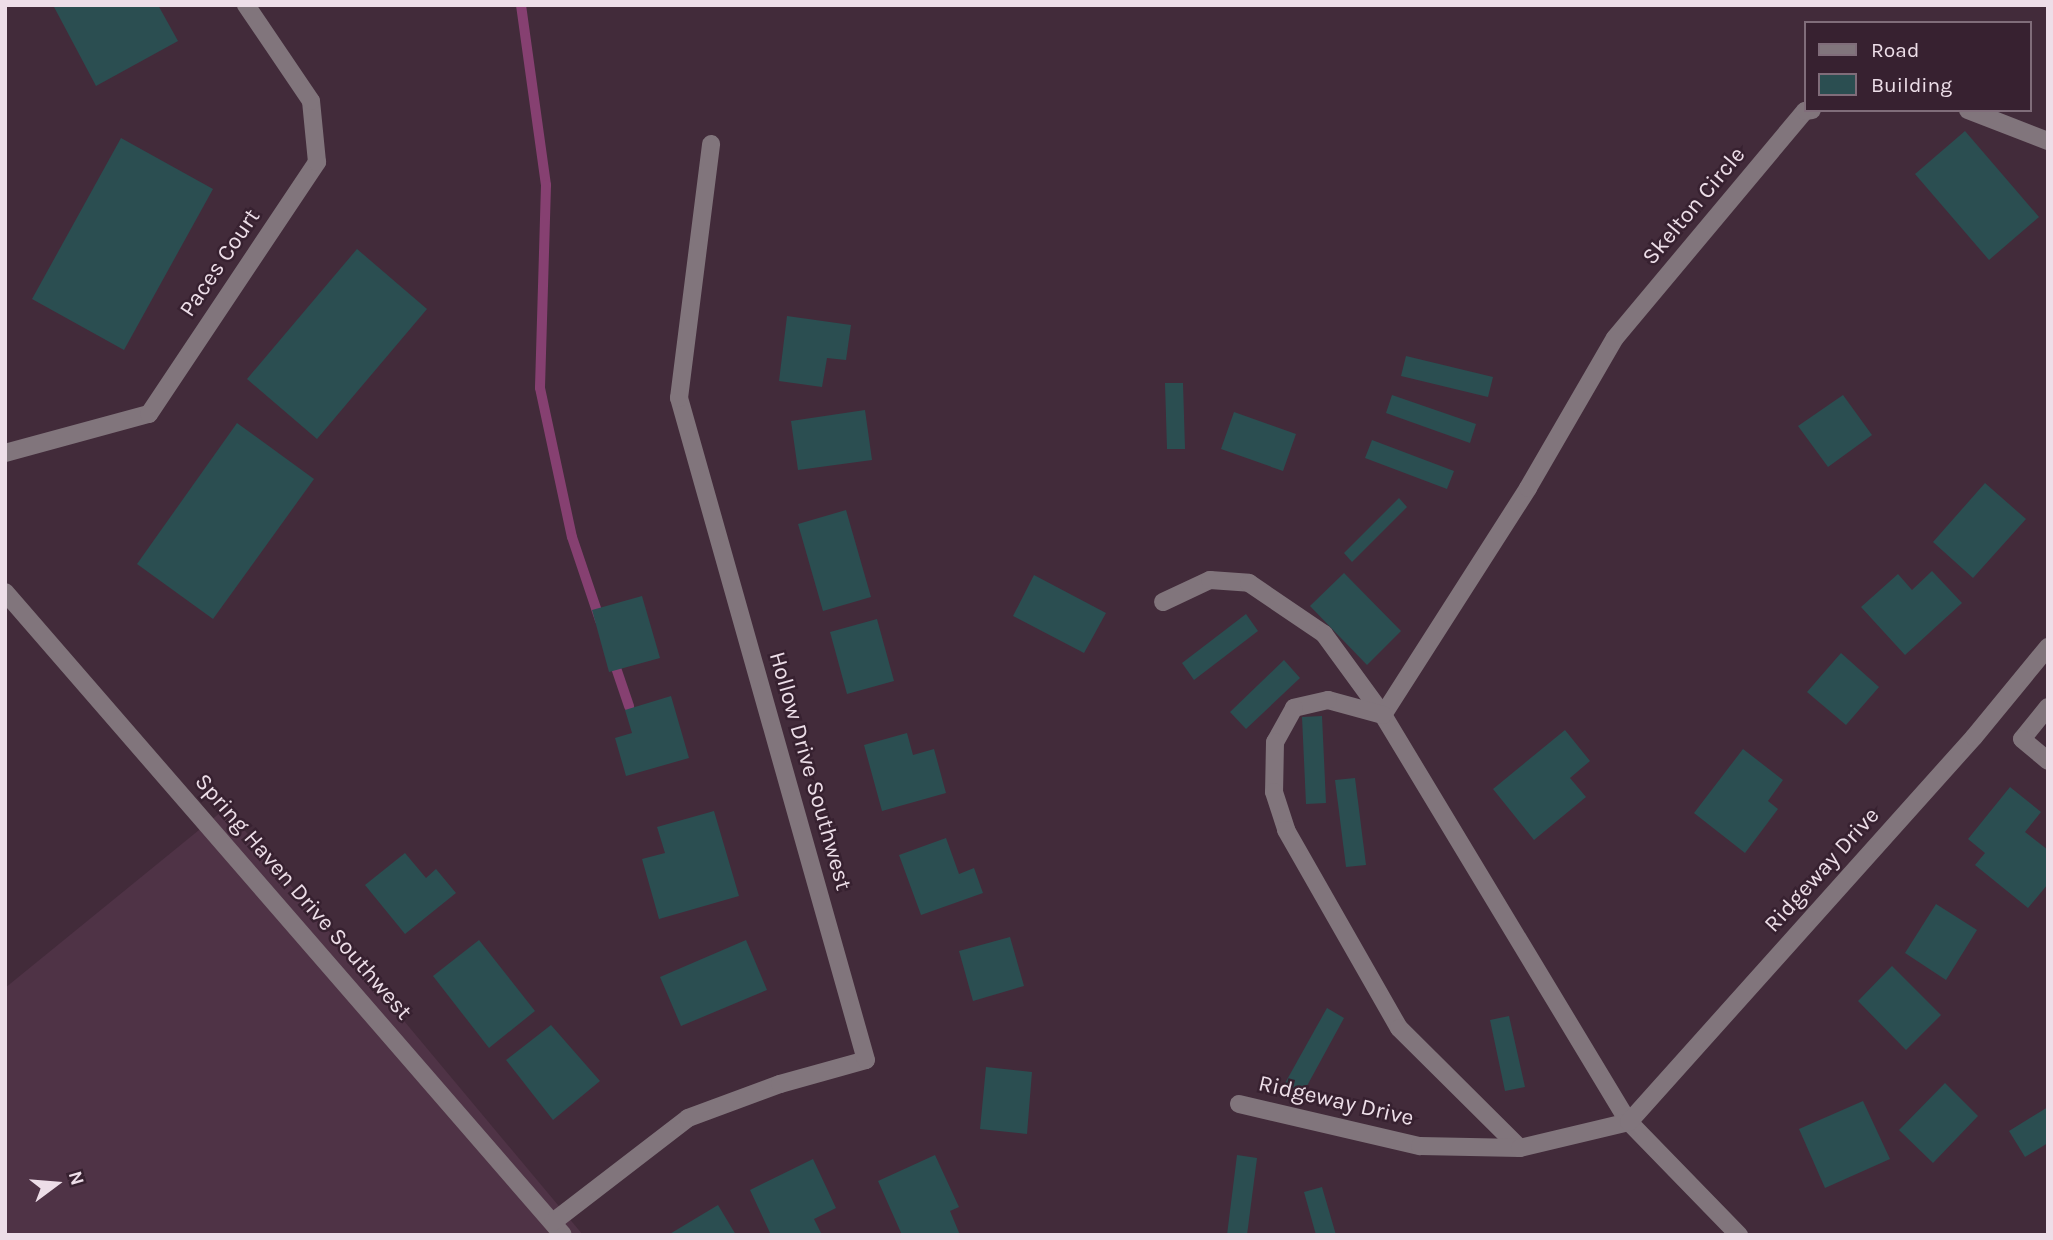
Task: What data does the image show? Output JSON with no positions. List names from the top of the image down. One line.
{"streets":{"street":["Skelton Circle","Paces Court","Hollow Drive Southwest","Ridgeway Drive","Spring Haven Drive Southwest"]},"crossings":[["Hollow Drive Southwest","Spring Haven Drive Southwest"]],"legend":["Road","Building"],"north":"right"}
